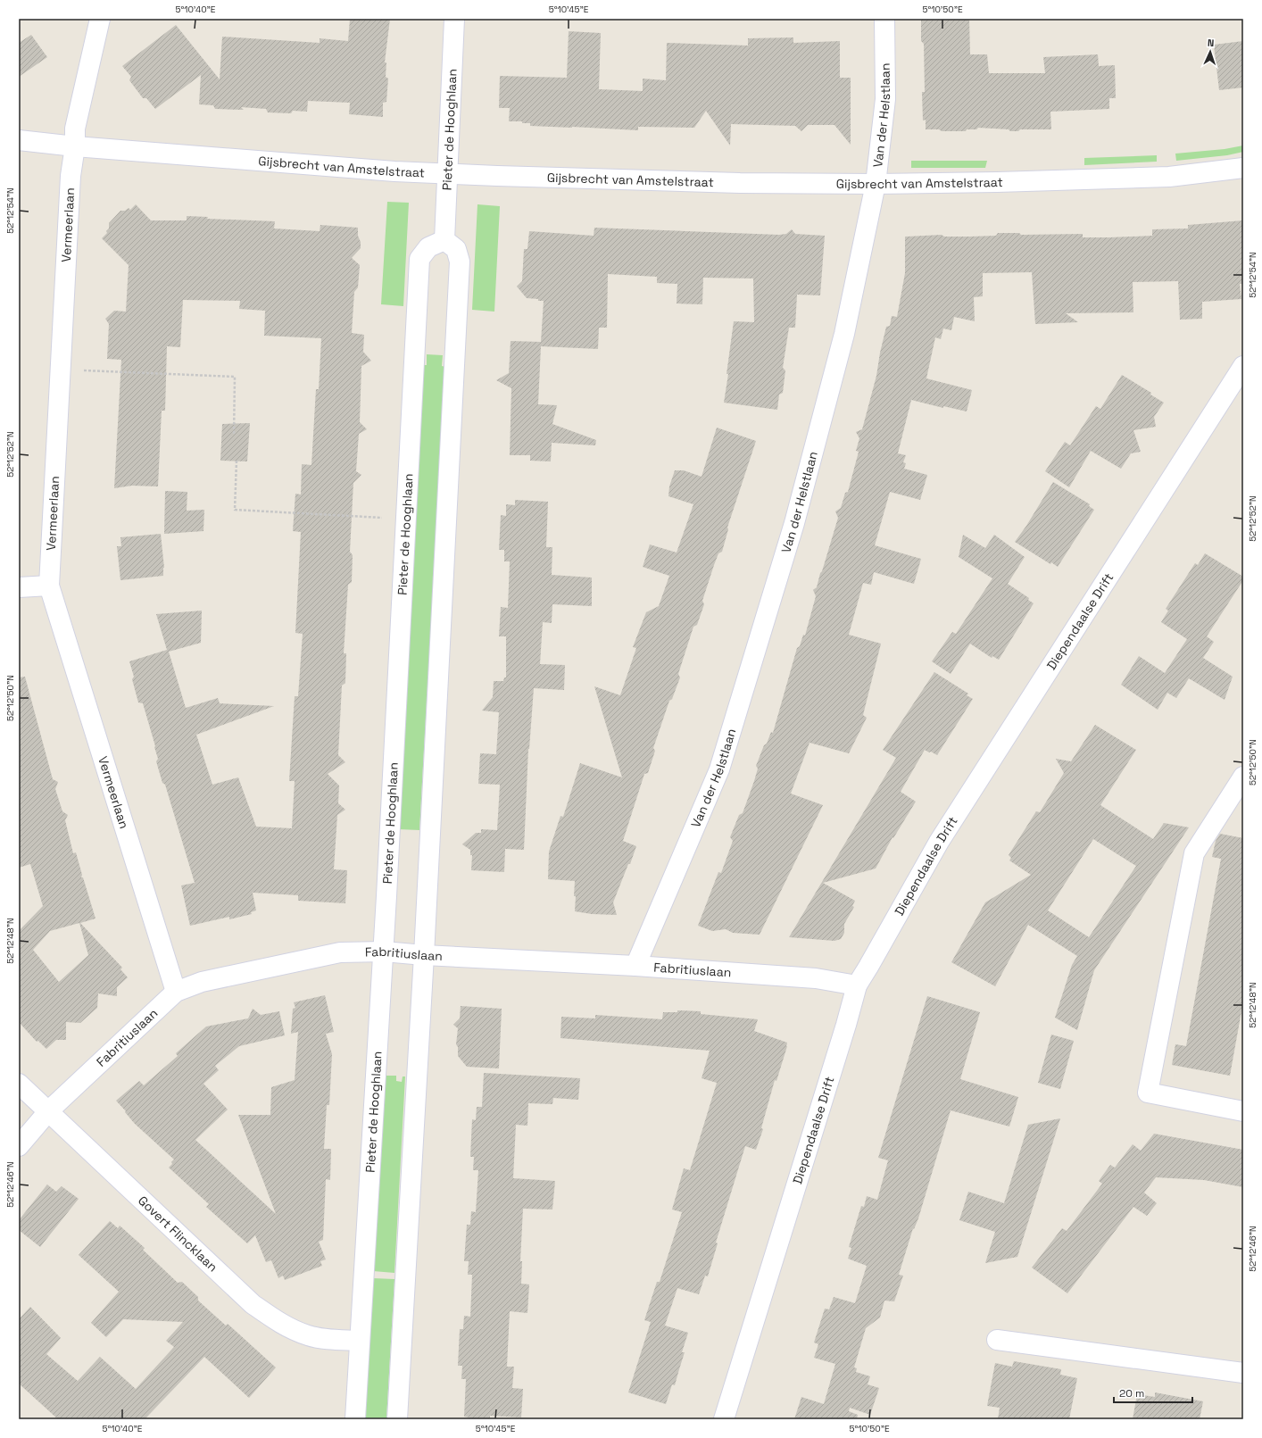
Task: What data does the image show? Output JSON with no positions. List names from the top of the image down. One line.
{"streets":{"street":["Van der Helstlaan","Pieter de Hooghlaan","Gijsbrecht van Amstelstraat","Vermeerlaan","Diependaalse Drift","Fabritiuslaan","Govert Flincklaan"]},"crossings":[["Van der Helstlaan","Gijsbrecht van Amstelstraat"],["Van der Helstlaan","Fabritiuslaan"],["Pieter de Hooghlaan","Gijsbrecht van Amstelstraat"],["Pieter de Hooghlaan","Fabritiuslaan"],["Pieter de Hooghlaan","Govert Flincklaan"],["Gijsbrecht van Amstelstraat","Vermeerlaan"],["Vermeerlaan","Fabritiuslaan"],["Diependaalse Drift","Fabritiuslaan"],["Fabritiuslaan","Govert Flincklaan"]],"scale_bar":"20 m","north":"top","coordinates":["5°10'40\"E","5°10'45\"E","5°10'50\"E","52°12'54\"N","52°12'52\"N","52°12'50\"N","52°12'48\"N","52°12'46\"N"]}
